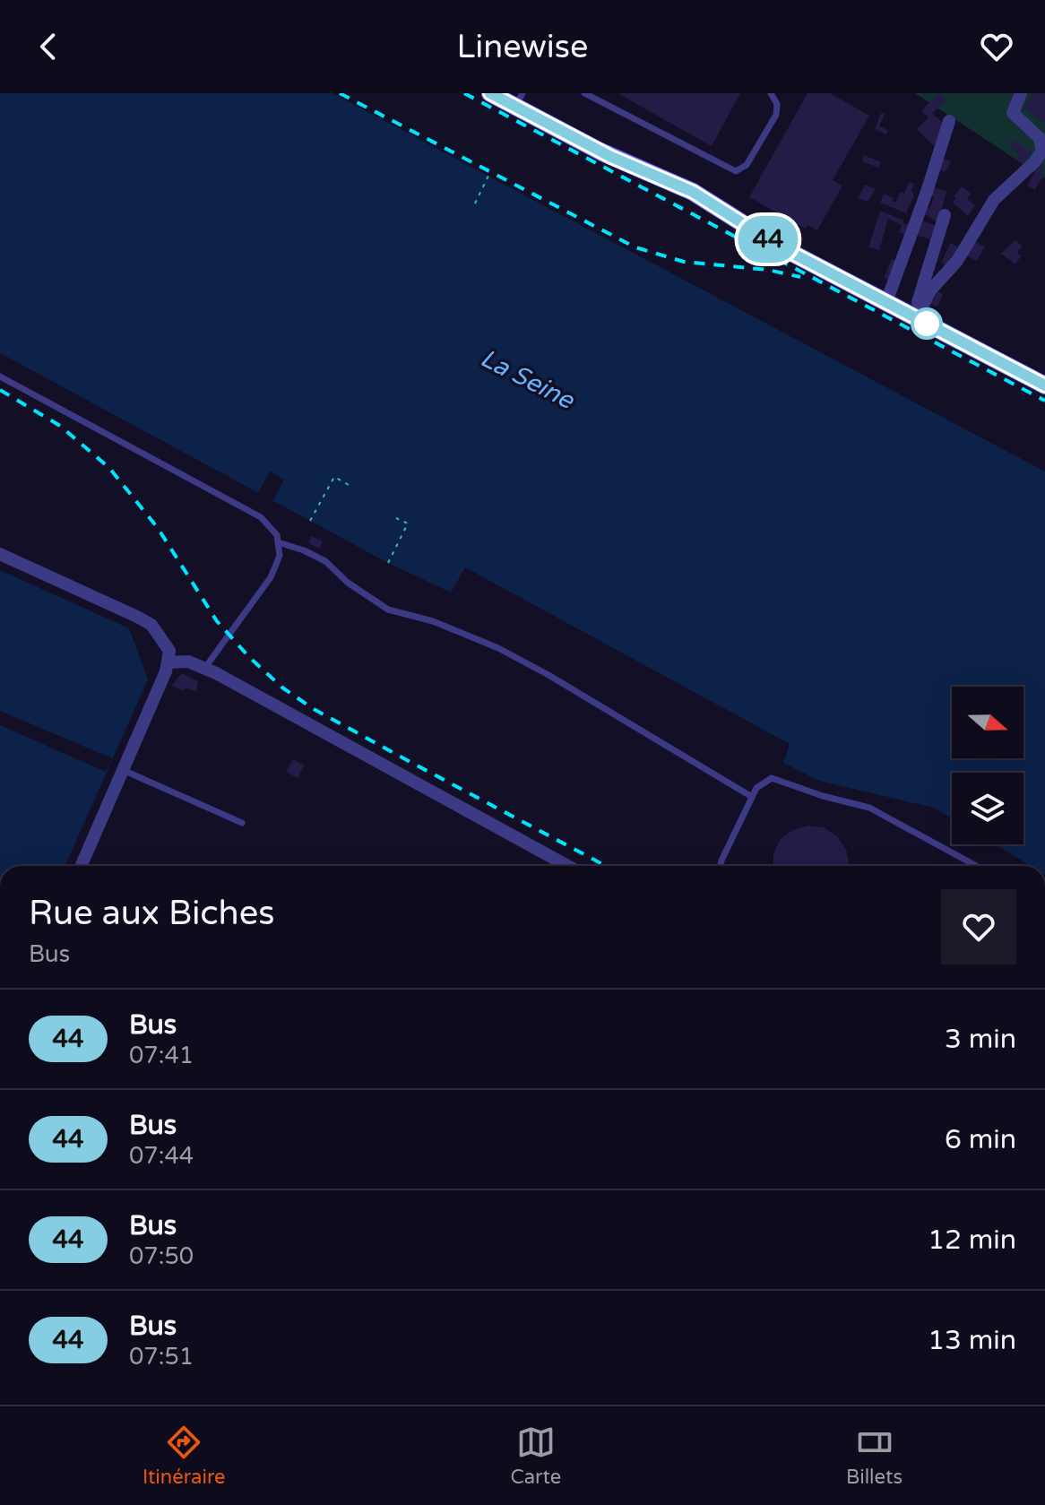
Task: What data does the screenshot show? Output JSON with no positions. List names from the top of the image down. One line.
{"water":["La Seine"],"lines":["bus line 44"],"north":"right","page":{"header":"Linewise","on_map":"44","heading":["Rue aux Biches","Bus"],"list":[{"mark":"44","name":"Bus","note":"07:41","value":"3 min"},{"mark":"44","name":"Bus","note":"07:44","value":"6 min"},{"mark":"44","name":"Bus","note":"07:50","value":"12 min"},{"mark":"44","name":"Bus","note":"07:51","value":"13 min"}],"tabs":["Itinéraire","Carte","Billets"]}}
